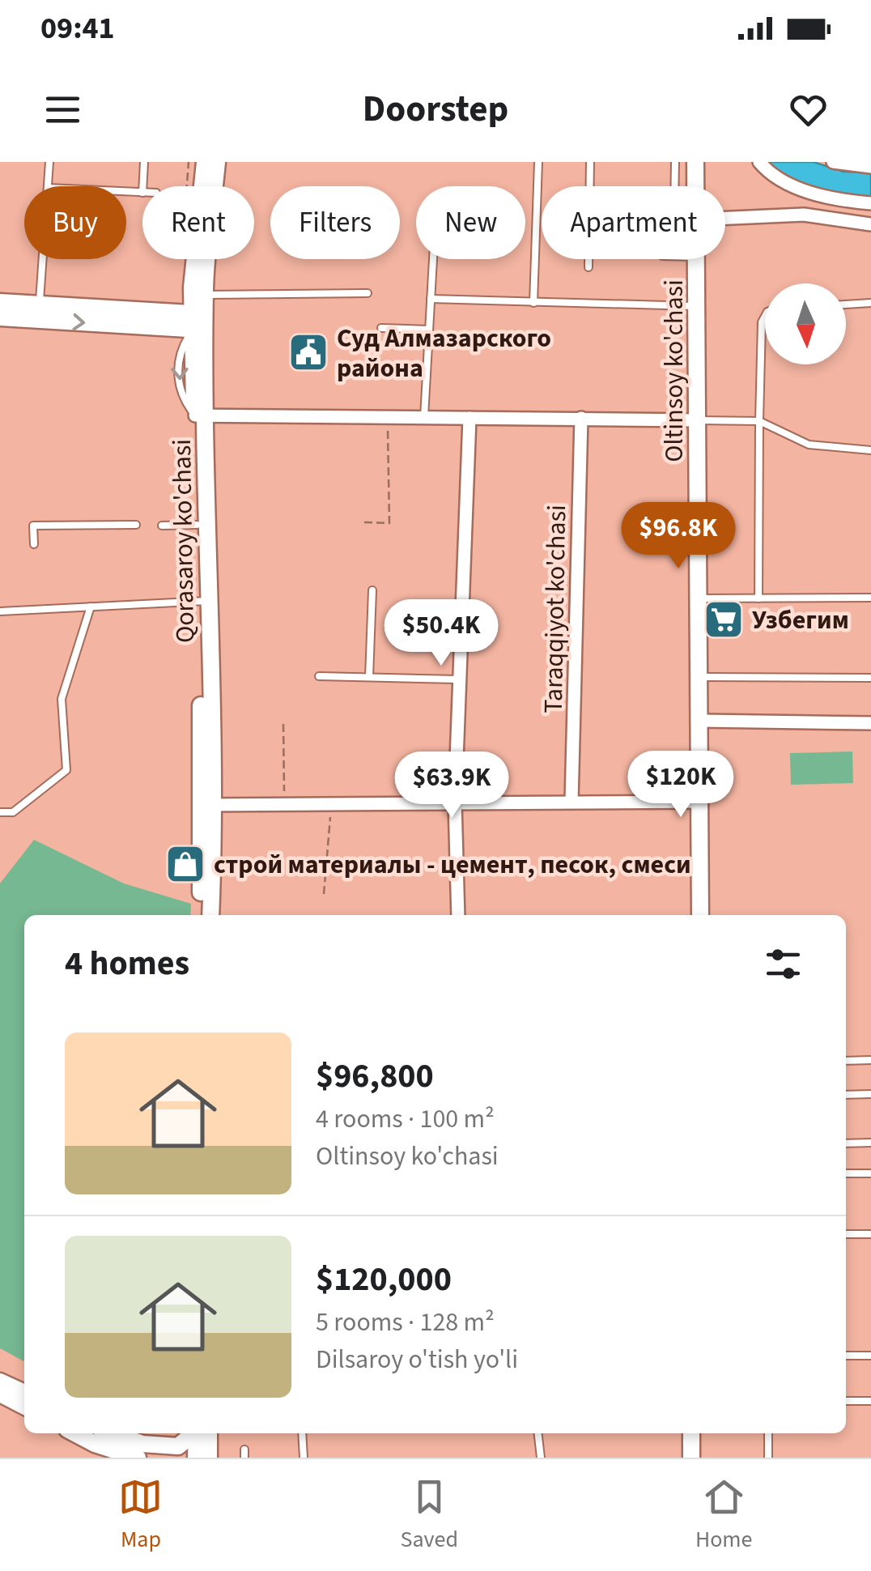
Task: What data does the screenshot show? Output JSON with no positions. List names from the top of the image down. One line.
{"streets":{"main road":["Oltinsoy ko'chasi","Qorasaroy ko'chasi"],"street":["Taraqqiyot ko'chasi"]},"places":{"public building":["Суд Алмазарского района"],"supermarket":["Узбегим"],"shop":["строй материалы - цемент, песок, смеси"]},"north":"bottom","page":{"status":"09:41","header":"Doorstep","chip":["Buy","Rent","Filters","New","Apartment"],"price":["$96.8K","$50.4K","$120K","$63.9K"],"heading":"4 homes","list":[{"name":"$96,800","note":"4 rooms · 100 m² · Oltinsoy ko'chasi"},{"name":"$120,000","note":"5 rooms · 128 m² · Dilsaroy o'tish yo'li"}],"tabs":["Map","Saved","Home"]}}
